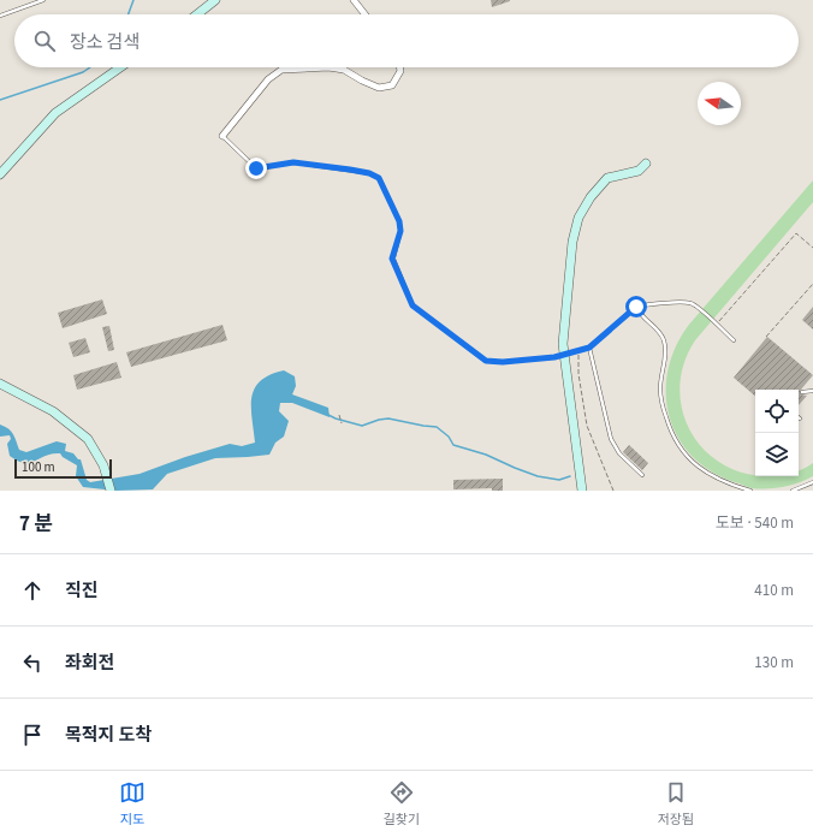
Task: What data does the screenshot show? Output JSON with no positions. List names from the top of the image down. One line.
{"scale_bar":"100 m","north":"left","page":{"search":"장소 검색","scale":"100 m","heading":["7 분","도보 · 540 m"],"list":[["직진","410 m"],["좌회전","130 m"],"목적지 도착"],"nav":["지도","길찾기","저장됨"]}}
